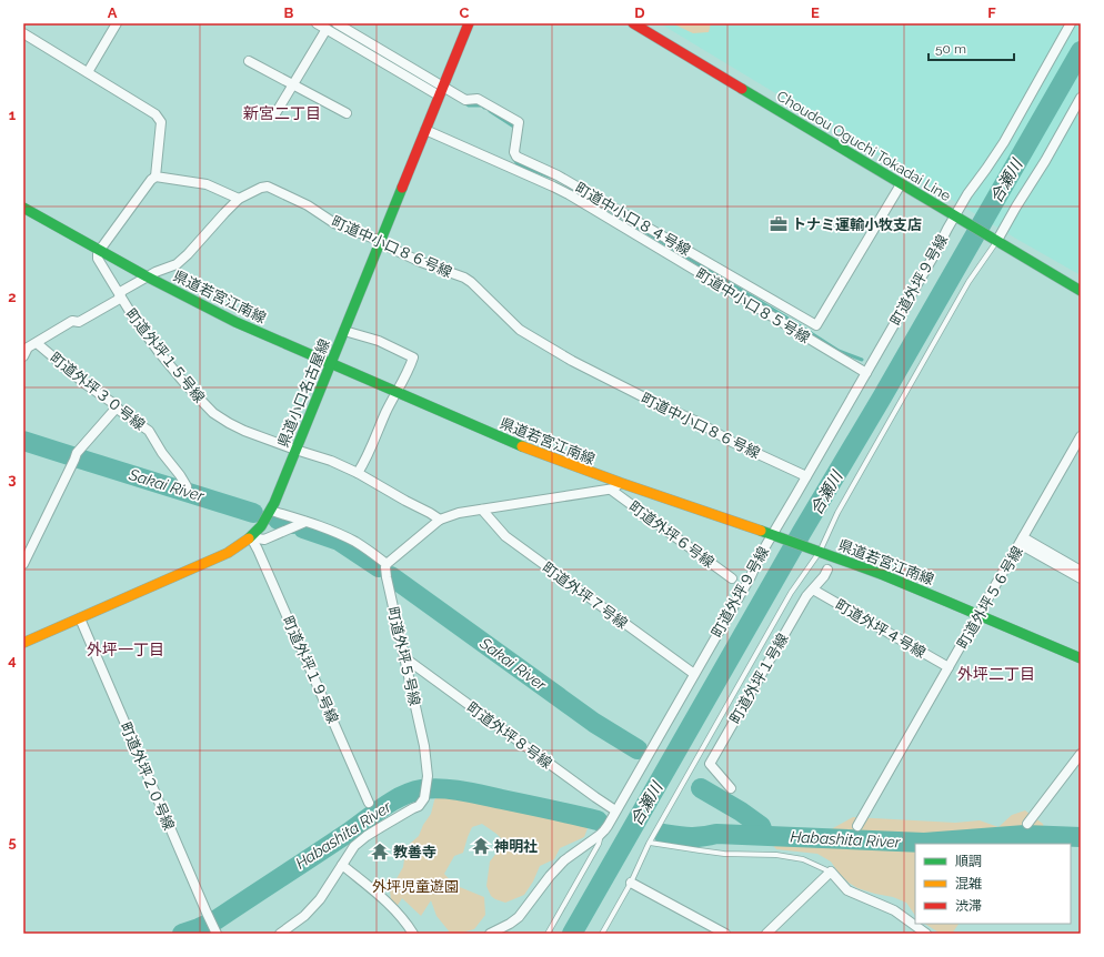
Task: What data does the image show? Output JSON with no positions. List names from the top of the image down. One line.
{"streets":{"main road":["Choudou Oguchi Tokadai Line","県道若宮江南線","県道小口名古屋線"],"street":["町道中小口８４号線","町道中小口８６号線","町道外坪９号線","町道中小口８５号線","町道外坪１５号線","町道外坪３０号線","町道外坪６号線","町道外坪７号線","町道外坪５６号線","町道外坪４号線","町道外坪５号線","町道外坪１９号線","町道外坪１号線","町道外坪８号線","町道外坪２０号線"]},"crossings":[["Choudou Oguchi Tokadai Line","町道中小口８４号線"],["Choudou Oguchi Tokadai Line","町道外坪９号線"],["町道中小口８４号線","県道小口名古屋線"],["町道中小口８６号線","町道外坪９号線"],["町道中小口８６号線","県道若宮江南線"],["町道中小口８６号線","町道外坪１５号線"],["町道中小口８６号線","町道外坪３０号線"],["町道中小口８６号線","県道小口名古屋線"],["町道外坪９号線","県道若宮江南線"],["町道外坪９号線","町道中小口８５号線"],["町道外坪９号線","町道外坪７号線"],["町道外坪９号線","町道外坪８号線"],["県道若宮江南線","町道外坪１５号線"],["県道若宮江南線","県道小口名古屋線"],["県道若宮江南線","町道外坪６号線"],["県道若宮江南線","町道外坪５６号線"],["町道中小口８５号線","県道小口名古屋線"],["町道外坪１５号線","県道小口名古屋線"],["県道小口名古屋線","町道外坪１９号線"],["県道小口名古屋線","町道外坪２０号線"],["町道外坪５６号線","町道外坪４号線"],["町道外坪４号線","町道外坪１号線"],["町道外坪５号線","町道外坪８号線"]],"districts":["新宮二丁目","外坪一丁目","外坪二丁目"],"water":["合瀬川","Sakai River","Habashita River"],"parks":["外坪児童遊園"],"places":{"office":["トナミ運輸小牧支店"],"temple":["神明社","教善寺"]},"legend":["順調","混雑","渋滞"],"scale_bar":"50 m","grid":{"columns":["A","B","C","D","E","F"],"rows":["1","2","3","4","5"]}}
